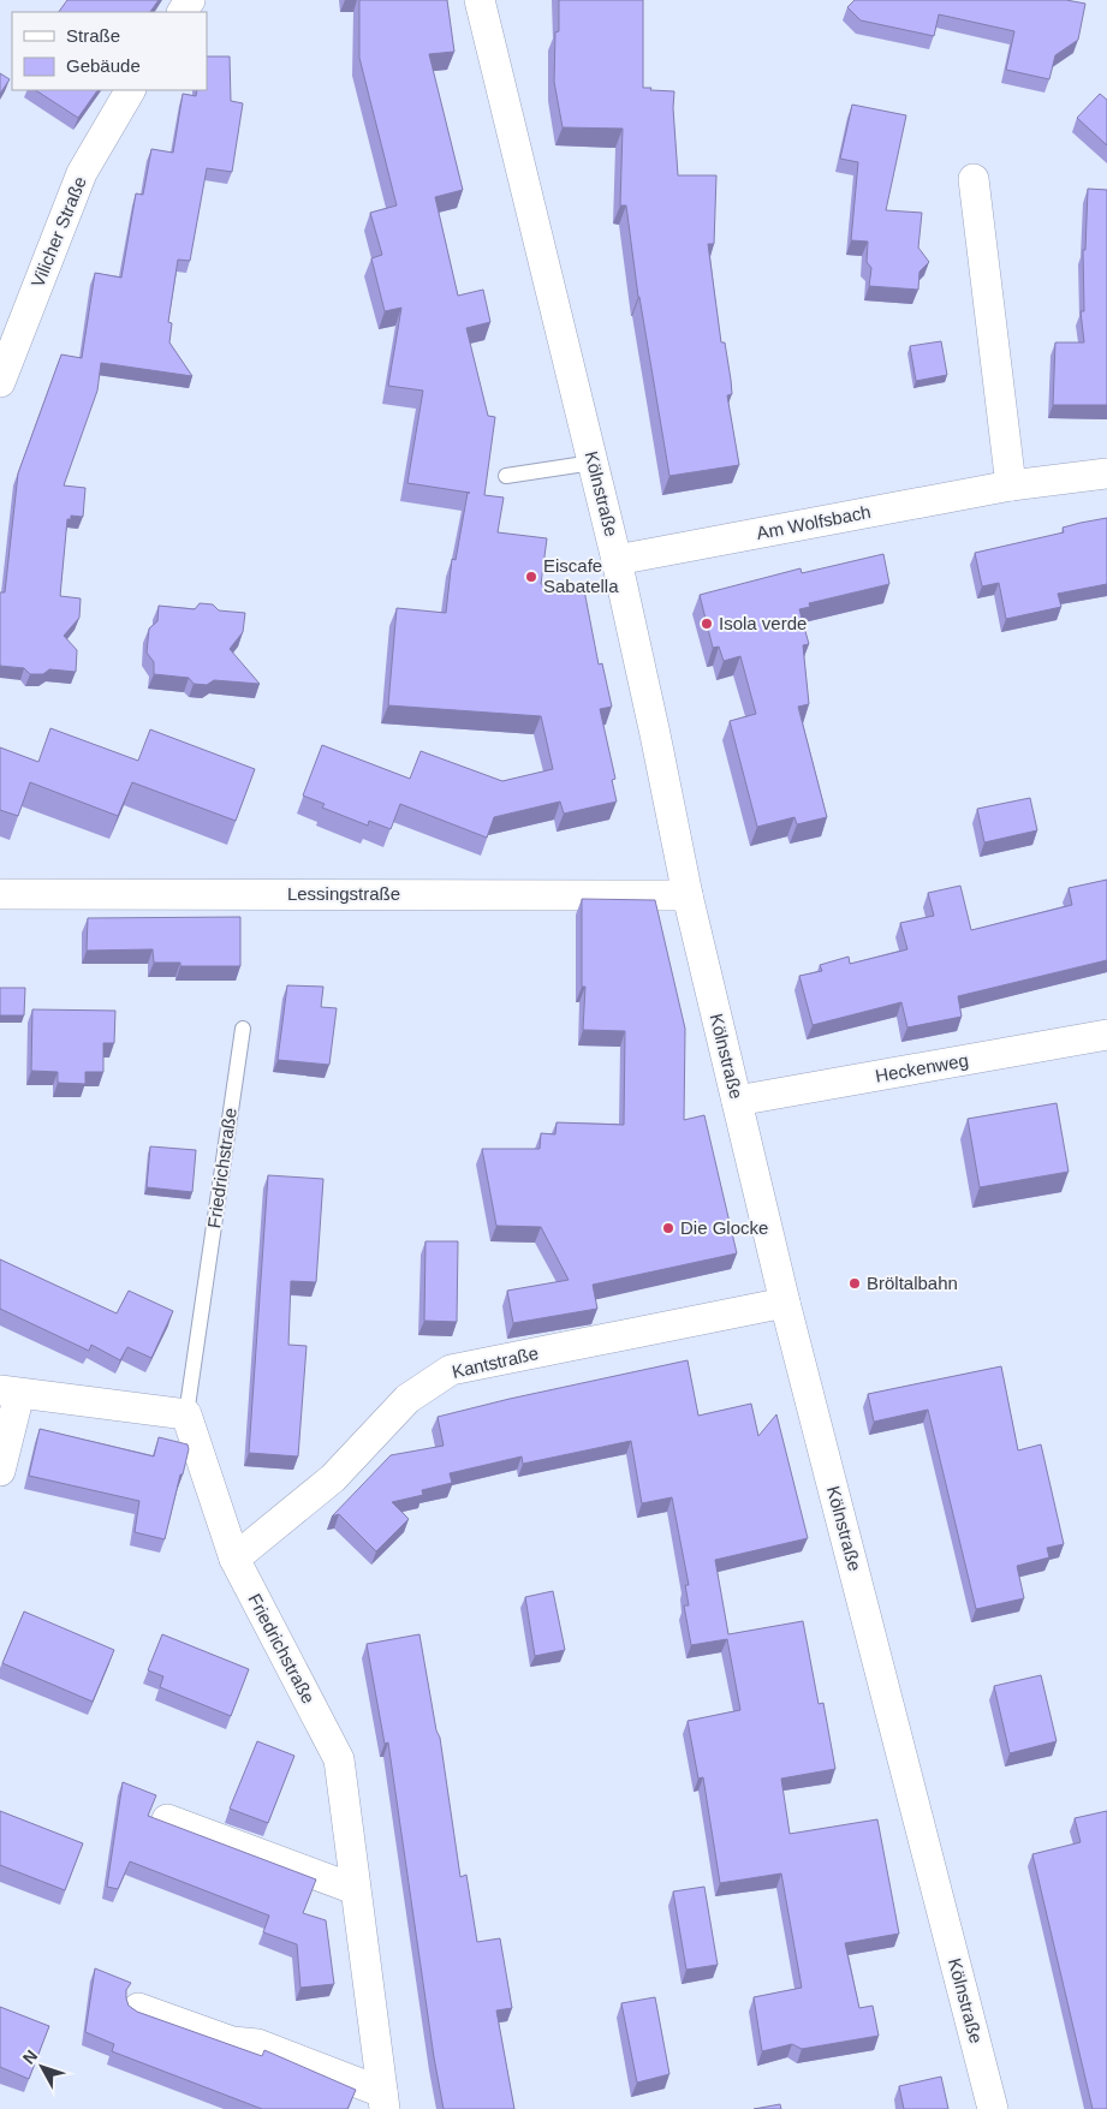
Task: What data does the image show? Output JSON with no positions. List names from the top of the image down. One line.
{"streets":{"street":["Vilicher Straße","Kölnstraße","Am Wolfsbach","Lessingstraße","Heckenweg","Friedrichstraße","Kantstraße"]},"crossings":[["Kölnstraße","Am Wolfsbach"],["Kölnstraße","Lessingstraße"],["Kölnstraße","Heckenweg"],["Kölnstraße","Kantstraße"],["Friedrichstraße","Kantstraße"]],"places":["Eiscafe Sabatella","Isola verde","Die Glocke","Bröltalbahn"],"legend":["Straße","Gebäude"],"north":"top left"}
